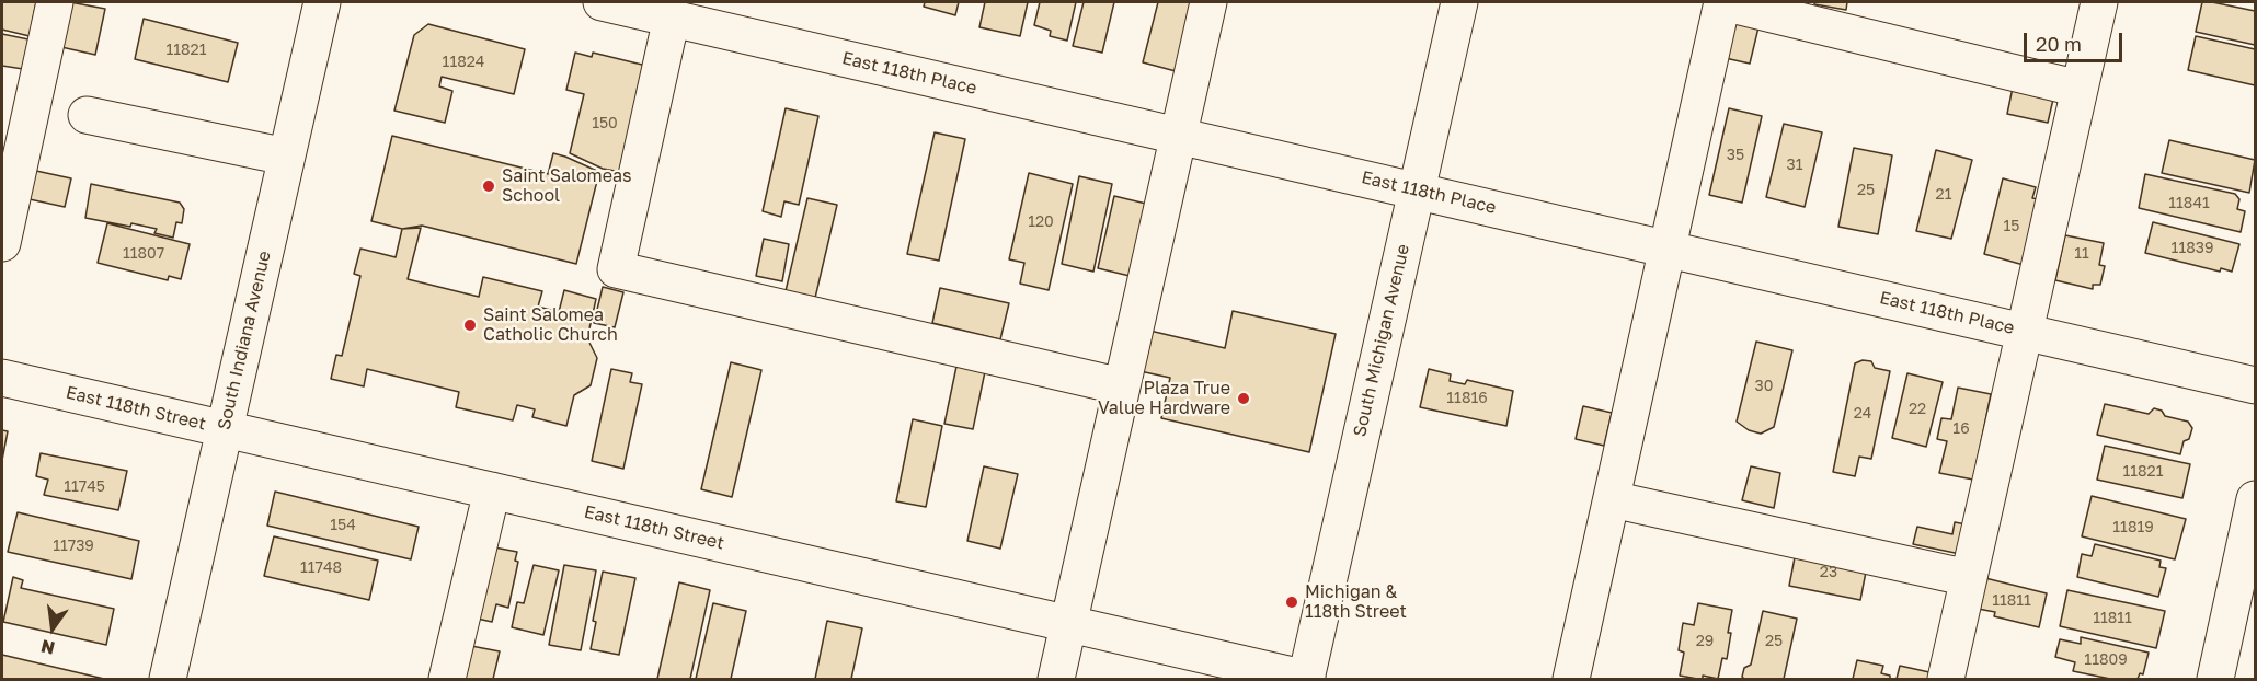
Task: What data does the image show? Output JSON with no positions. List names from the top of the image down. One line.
{"streets":{"street":["East 118th Place","South Indiana Avenue","South Michigan Avenue","East 118th Street"]},"crossings":[["East 118th Place","South Michigan Avenue"],["South Indiana Avenue","East 118th Street"],["South Michigan Avenue","East 118th Street"]],"places":["Saint Salomeas School","Saint Salomea Catholic Church","Plaza True Value Hardware","Michigan & 118th Street"],"house_numbers":["11821","11824","150","35","31","25","21","11841","120","15","11839","11807","11","30","11816","22","24","16","11821","11745","154","11819","11739","11748","23","11811","11811","29","25","11809"],"scale_bar":"20 m","north":"bottom"}
